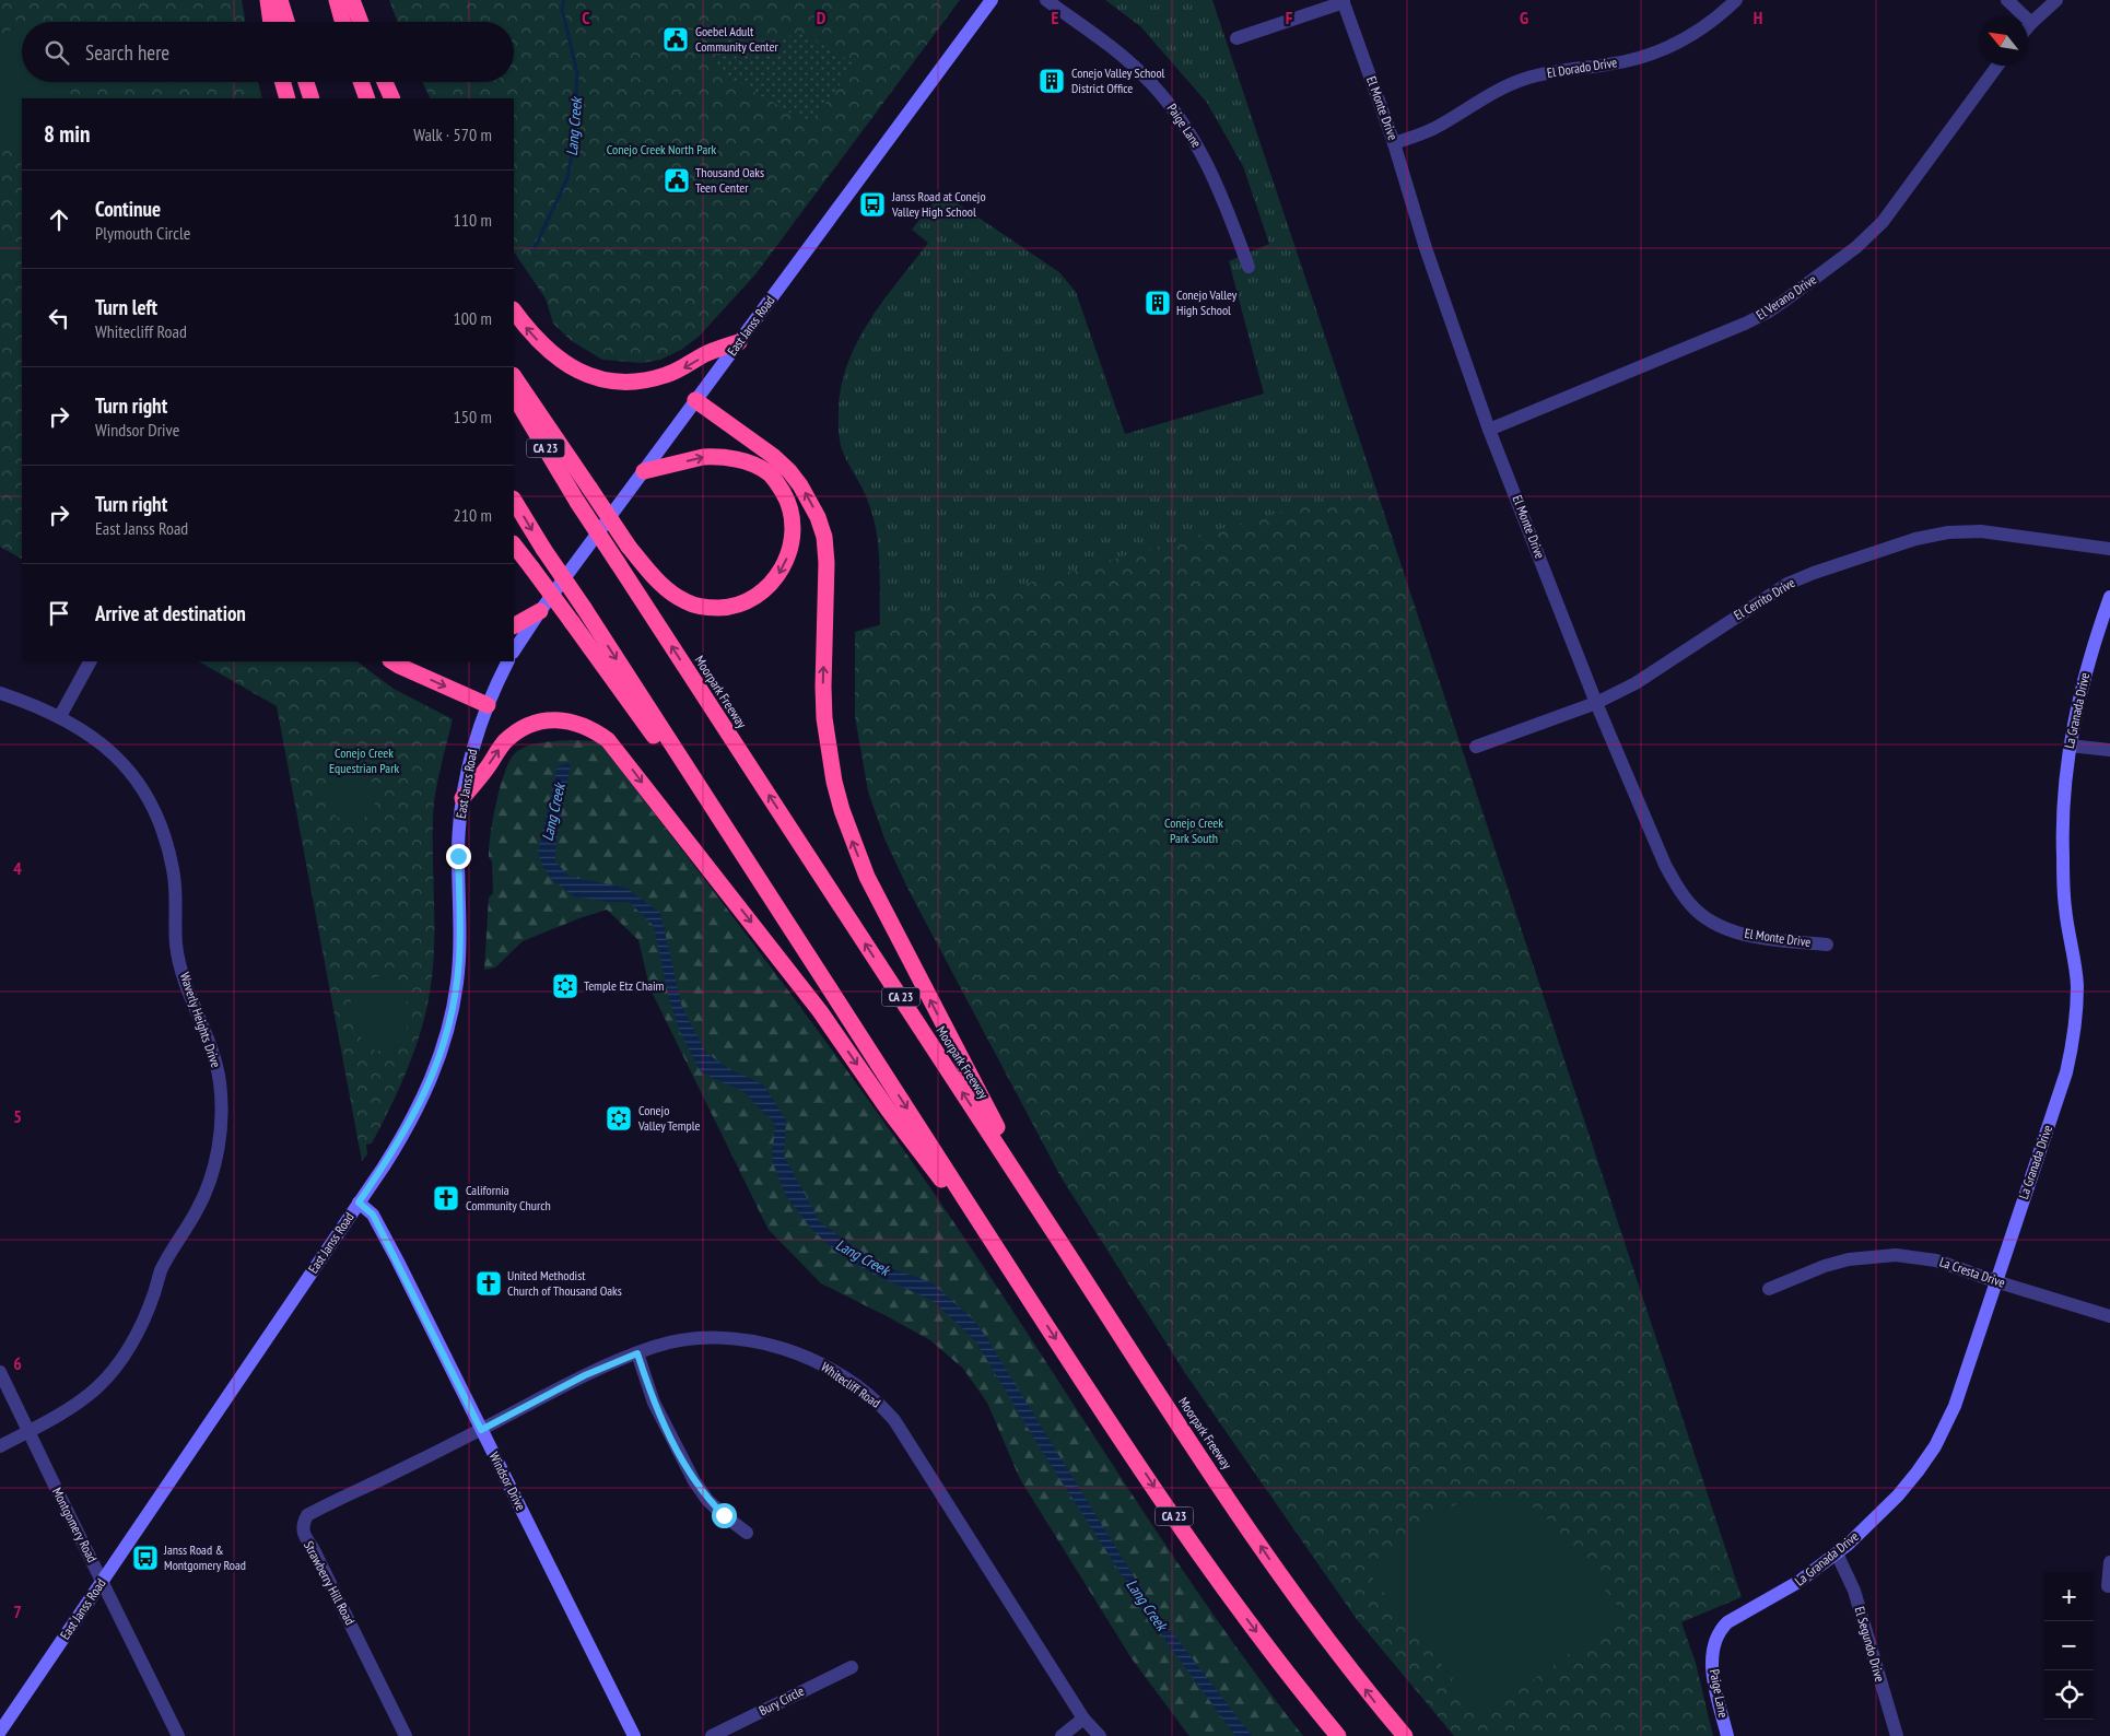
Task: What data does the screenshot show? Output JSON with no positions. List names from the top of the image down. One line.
{"streets":{"highway":["CA 23","Moorpark Freeway"],"main road":["Paige Lane","East Janss Road","La Granada Drive","Windsor Drive"],"street":["El Dorado Drive","El Monte Drive","El Verano Drive","El Cerrito Drive","Waverly Heights Drive","La Cresta Drive","Whitecliff Road","Montgomery Road","Strawberry Hill Road","El Segundo Drive","Bury Circle"]},"crossings":[["El Dorado Drive","El Monte Drive"],["El Monte Drive","El Verano Drive"],["El Monte Drive","El Cerrito Drive"],["Paige Lane","La Granada Drive"],["East Janss Road","Windsor Drive"],["East Janss Road","Montgomery Road"],["La Granada Drive","La Cresta Drive"],["La Granada Drive","El Segundo Drive"],["Waverly Heights Drive","Montgomery Road"],["Whitecliff Road","Windsor Drive"],["Whitecliff Road","Strawberry Hill Road"],["Windsor Drive","Strawberry Hill Road"]],"water":["Lang Creek"],"parks":["Conejo Creek North Park","Conejo Creek Equestrian Park","Conejo Creek Park South"],"places":{"public building":["Goebel Adult Community Center","Thousand Oaks Teen Center"],"building":["Conejo Valley School District Office","Conejo Valley High School"],"bus stop":["Janss Road at Conejo Valley High School","Janss Road & Montgomery Road"],"synagogue":["Temple Etz Chaim","Conejo Valley Temple"],"church":["California Community Church","United Methodist Church of Thousand Oaks"]},"north":"top left","page":{"search":"Search here","heading":["8 min","Walk · 570 m"],"list":[["Continue","Plymouth Circle","110 m"],["Turn left","Whitecliff Road","100 m"],["Turn right","Windsor Drive","150 m"],["Turn right","East Janss Road","210 m"],"Arrive at destination"],"map_buttons":["+","−"]},"grid":{"columns":["C","D","E","F","G","H"],"rows":["4","5","6","7"]}}
